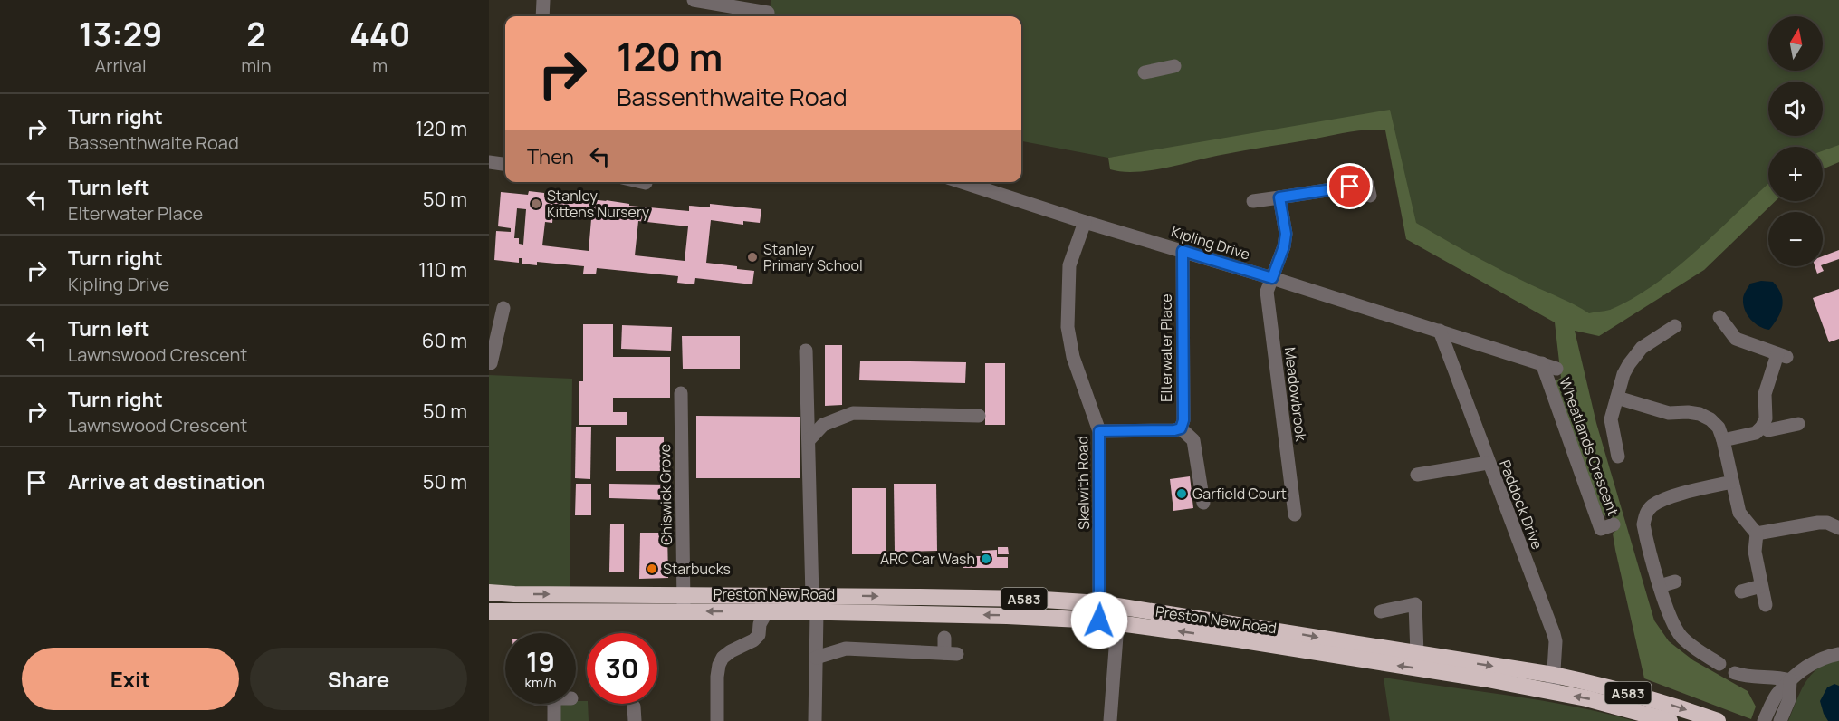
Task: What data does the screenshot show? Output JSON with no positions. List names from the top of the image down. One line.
{"streets":{"highway":["Preston New Road","A583"],"street":["Kipling Drive","Elterwater Place","Meadowbrook","Wheatlands Crescent","Skelwith Road","Chiswick Grove","Paddock Drive"]},"crossings":[["Kipling Drive","Elterwater Place"],["Kipling Drive","Meadowbrook"],["Kipling Drive","Wheatlands Crescent"],["Kipling Drive","Skelwith Road"],["Kipling Drive","Paddock Drive"],["Skelwith Road","Preston New Road"],["Chiswick Grove","Preston New Road"],["Paddock Drive","Preston New Road"]],"places":["Stanley Kittens Nursery","Stanley Primary School","Garfield Court","ARC Car Wash","Starbucks"],"north":"top","page":{"eta":["13:29","Arrival","2","min","440","m"],"map_buttons":["+","−"],"turn":["120 m","Bassenthwaite Road"],"list":[{"name":"Turn right","note":"Bassenthwaite Road","value":"120 m"},{"name":"Turn left","note":"Elterwater Place","value":"50 m"},{"name":"Turn right","note":"Kipling Drive","value":"110 m"},{"name":"Turn left","note":"Lawnswood Crescent","value":"60 m"},{"name":"Turn right","note":"Lawnswood Crescent","value":"50 m"},{"name":"Arrive at destination","value":"50 m"}],"then":"Then","speed":"19 km/h","limit":"30","buttons":["Exit","Share"]}}
